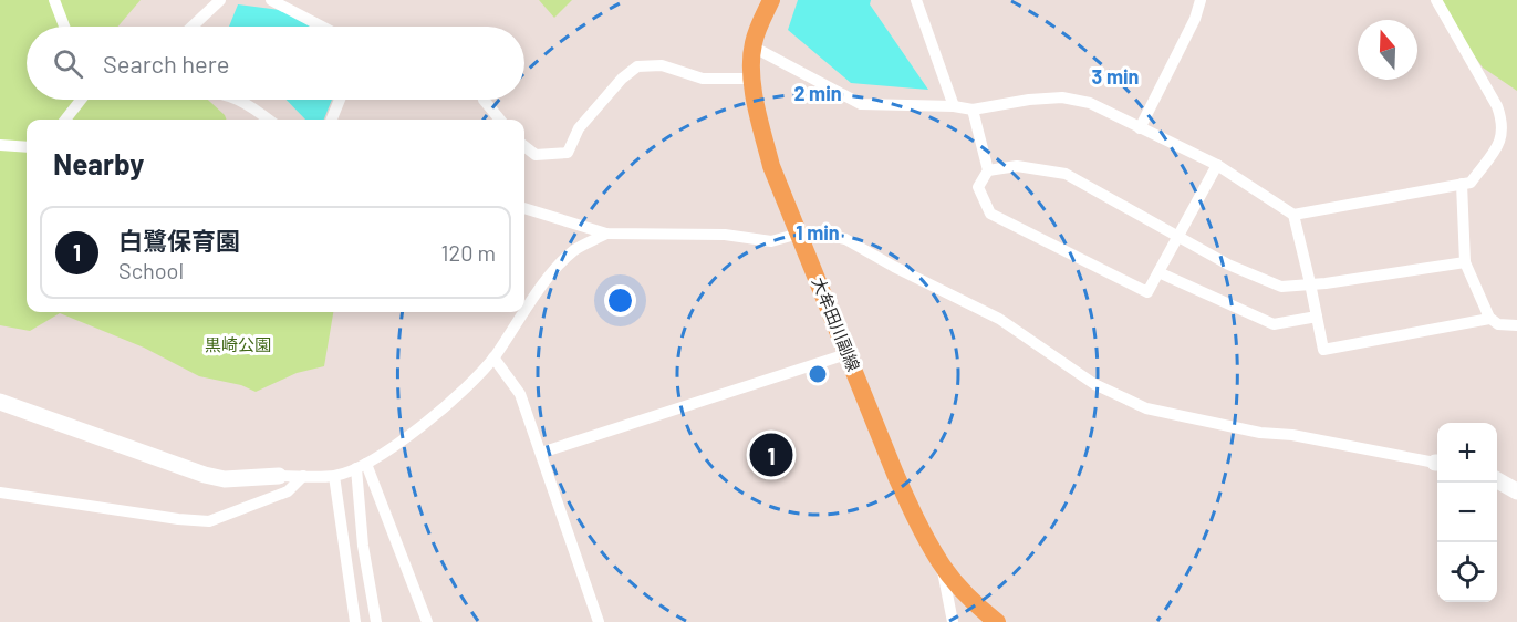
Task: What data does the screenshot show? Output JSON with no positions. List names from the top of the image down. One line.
{"streets":{"main road":["大牟田川副線"]},"parks":["黒崎公園"],"north":"top","page":{"search":"Search here","heading":"Nearby","list":[{"mark":"1","name":"白鷺保育園","note":"School","value":"120 m"}],"map_buttons":["+","−"],"pins":"1"},"rings":["3 min","2 min","1 min"]}
